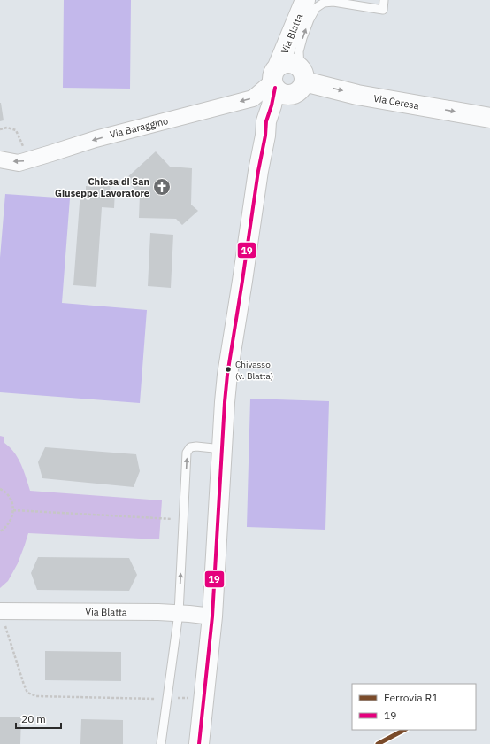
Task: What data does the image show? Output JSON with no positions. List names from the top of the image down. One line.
{"streets":{"street":["Via Blatta","Via Ceresa","Via Baraggino"]},"crossings":[["Via Blatta","Via Ceresa"],["Via Blatta","Via Baraggino"]],"one_way":["Via Ceresa","Via Baraggino"],"places":{"church":["Chiesa di San Giuseppe Lavoratore"],"other":["Chivasso (v. Blatta)"]},"lines":["transit line 19","rail line R1"],"legend":["Ferrovia R1","19"],"scale_bar":"20 m"}
